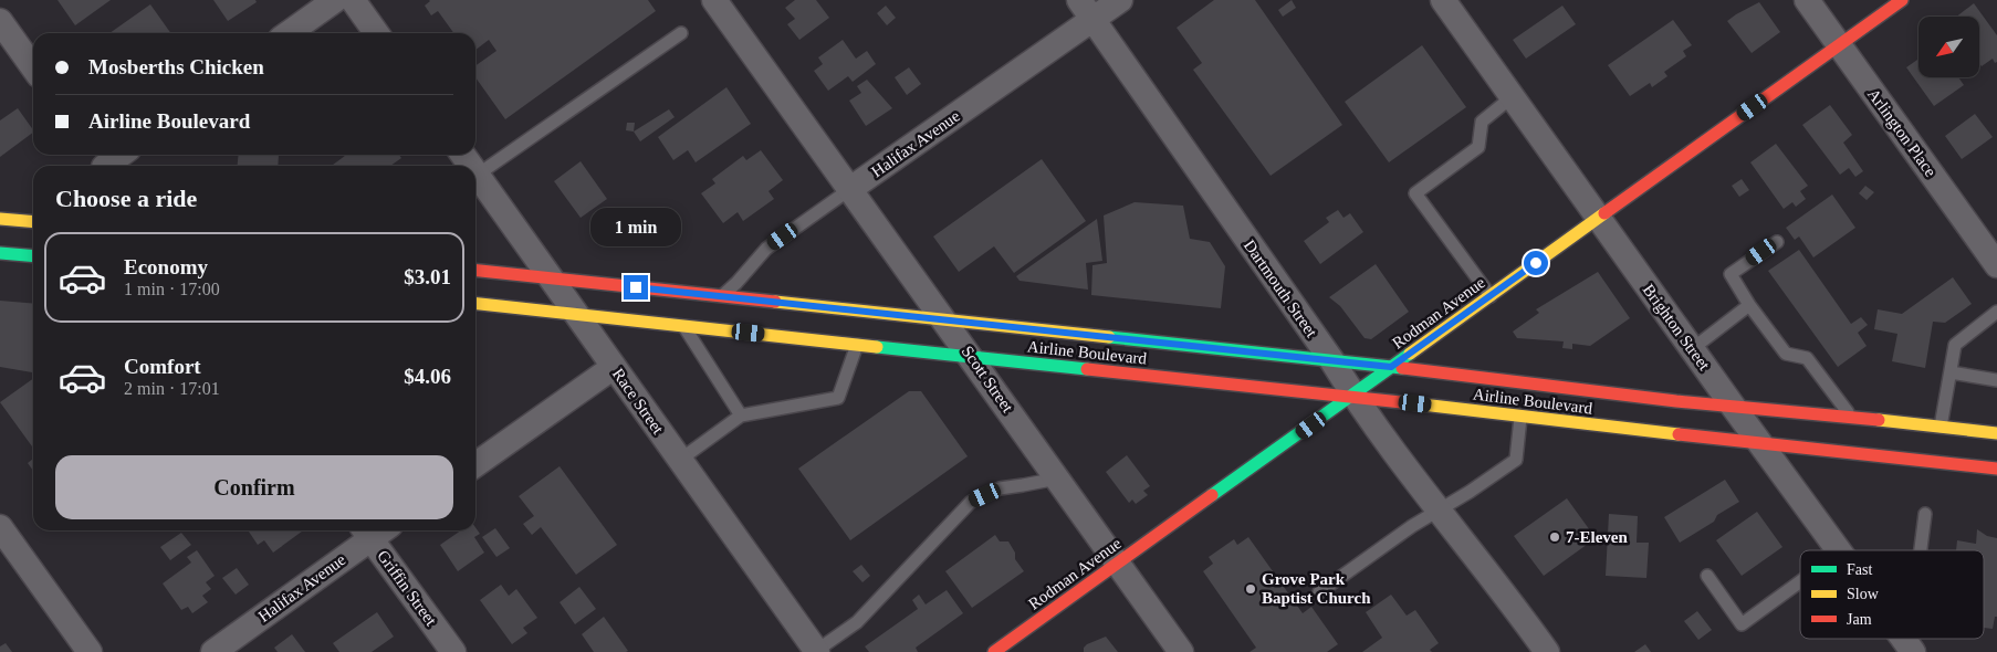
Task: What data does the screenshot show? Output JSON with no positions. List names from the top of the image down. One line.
{"streets":{"main road":["Rodman Avenue","Airline Boulevard"],"street":["Arlington Place","Halifax Avenue","Dartmouth Street","Brighton Street","Scott Street","Race Street","Griffin Street"]},"crossings":[["Arlington Place","Rodman Avenue"],["Halifax Avenue","Dartmouth Street"],["Halifax Avenue","Airline Boulevard"],["Halifax Avenue","Scott Street"],["Dartmouth Street","Rodman Avenue"],["Dartmouth Street","Airline Boulevard"],["Rodman Avenue","Brighton Street"],["Rodman Avenue","Airline Boulevard"],["Rodman Avenue","Scott Street"],["Brighton Street","Airline Boulevard"],["Airline Boulevard","Scott Street"],["Airline Boulevard","Race Street"]],"places":["7-Eleven","Grove Park Baptist Church"],"legend":["Fast","Slow","Jam"],"north":"bottom left","page":{"banner":["Mosberths Chicken","Airline Boulevard"],"heading":"Choose a ride","bubble":"1 min","list":[{"name":"Economy","note":"1 min · 17:00","value":"$3.01"},{"name":"Comfort","note":"2 min · 17:01","value":"$4.06"}],"buttons":"Confirm"}}
